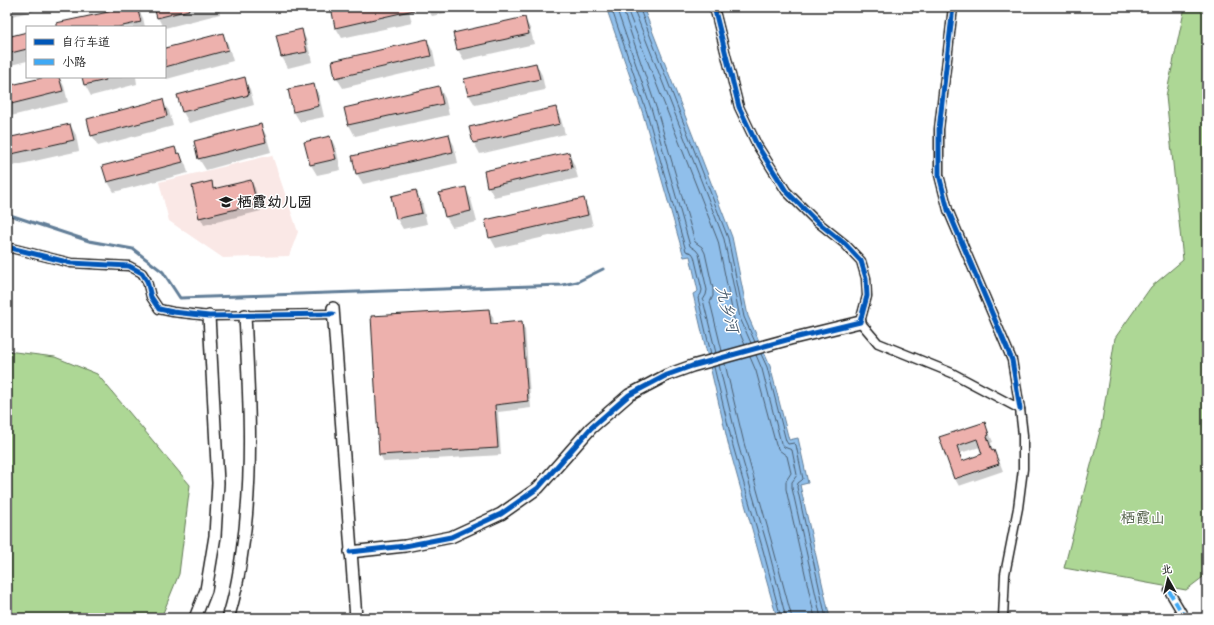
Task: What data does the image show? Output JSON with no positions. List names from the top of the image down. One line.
{"water":["九乡河"],"parks":["栖霞山"],"places":{"school or university":["栖霞幼儿园"]},"legend":["自行车道","小路"],"north":"top"}
